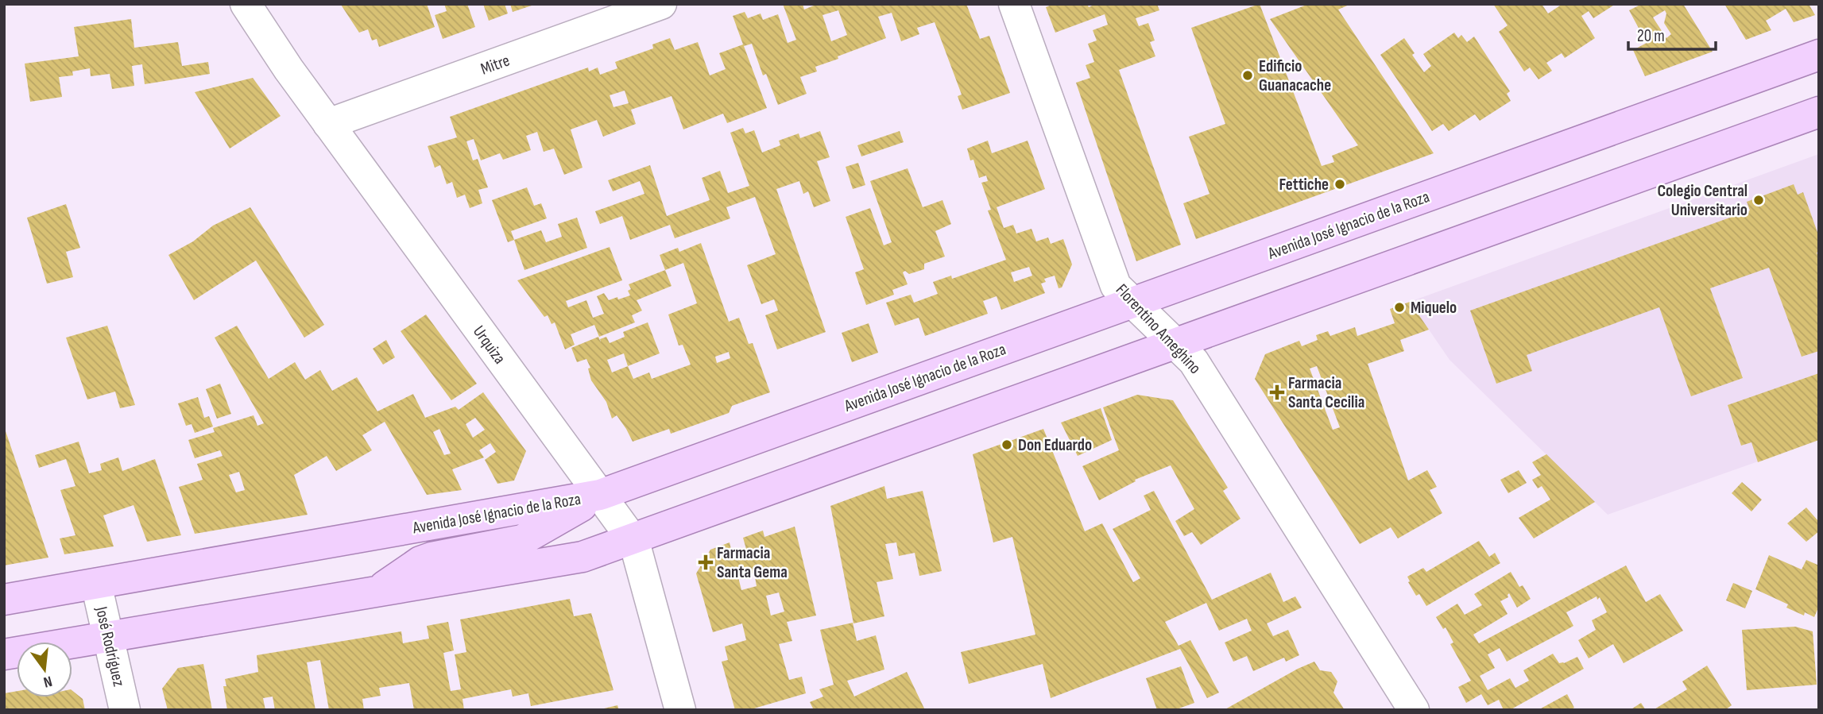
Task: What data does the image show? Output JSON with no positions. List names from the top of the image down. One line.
{"streets":{"main road":["Avenida José Ignacio de la Roza"],"street":["Mitre","Florentino Ameghino","Urquiza","José Rodríguez"]},"crossings":[["Mitre","Urquiza"],["Avenida José Ignacio de la Roza","Florentino Ameghino"],["Avenida José Ignacio de la Roza","Urquiza"],["Avenida José Ignacio de la Roza","José Rodríguez"]],"places":{"other":["Edificio Guanacache","Fettiche","Colegio Central Universitario","Miquelo","Don Eduardo"],"health":["Farmacia Santa Cecilia","Farmacia Santa Gema"]},"scale_bar":"20 m","north":"bottom"}
